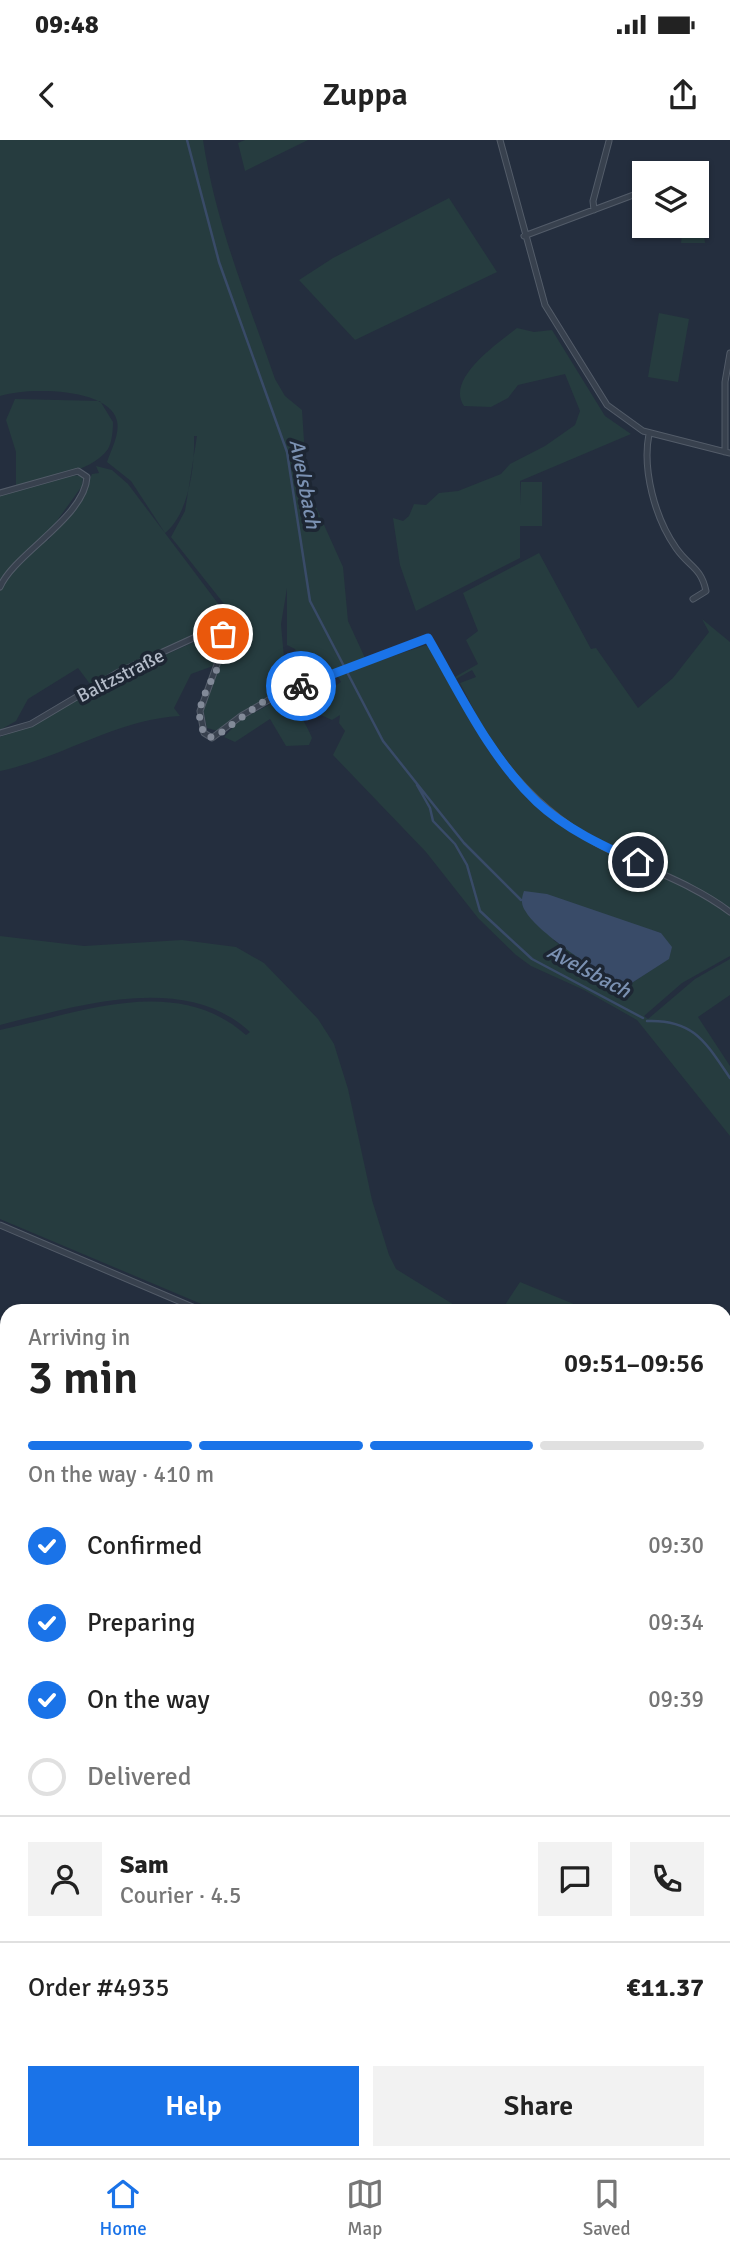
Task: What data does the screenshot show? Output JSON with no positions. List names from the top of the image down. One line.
{"streets":{"street":["Baltzstraße"]},"water":["Avelsbach"],"page":{"status":"09:48","header":"Zuppa","heading":["3 min","Arriving in","09:51–09:56"],"panel":["Sam","Courier · 4.5","Order #4935","€11.37"],"bar":"On the way · 410 m","list":[["Confirmed","09:30"],["Preparing","09:34"],["On the way","09:39"],"Delivered"],"buttons":["Help","Share"],"tabs":["Home","Map","Saved"]}}
